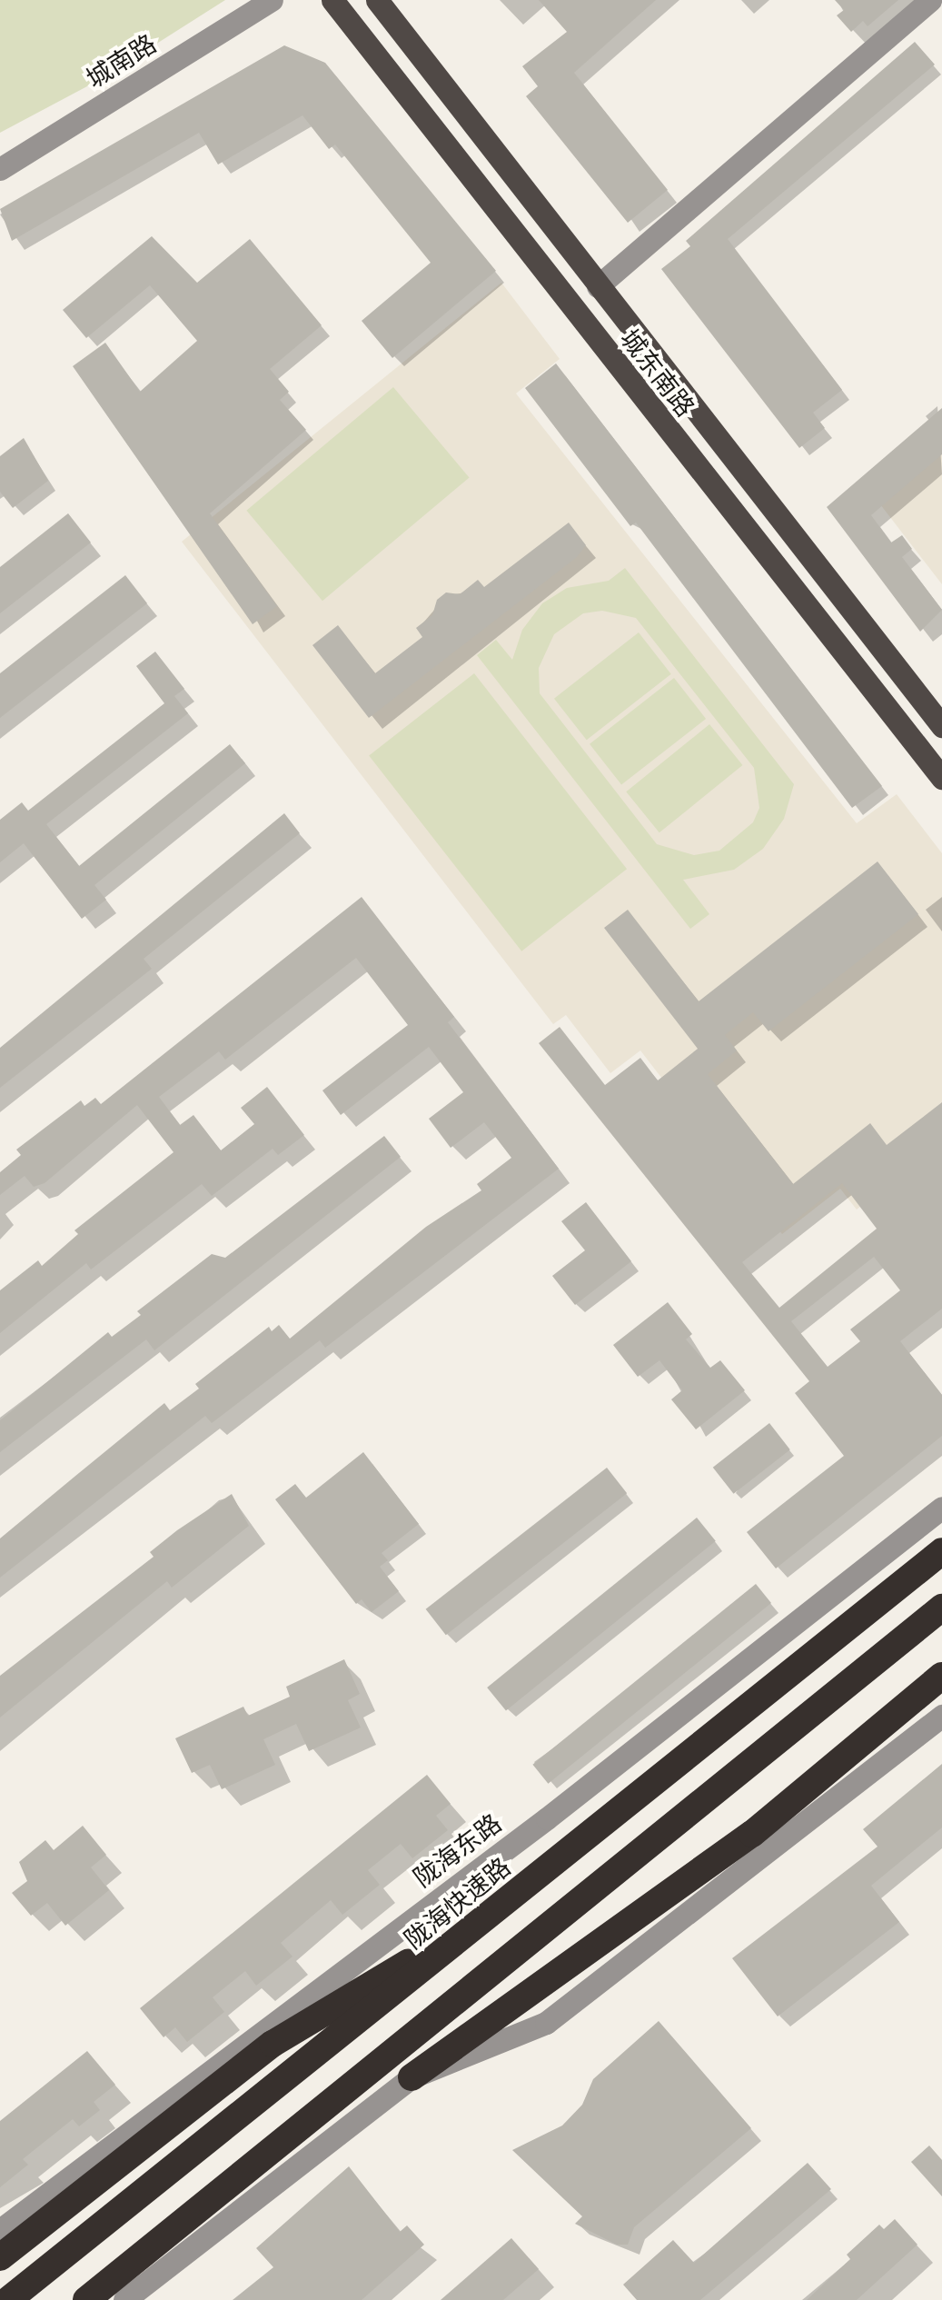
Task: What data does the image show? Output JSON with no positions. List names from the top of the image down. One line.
{"streets":{"highway":["陇海快速路"],"main road":["城东南路"],"street":["城南路","陇海东路"]}}
